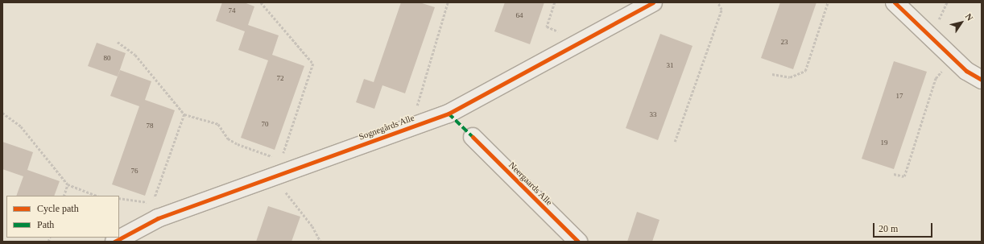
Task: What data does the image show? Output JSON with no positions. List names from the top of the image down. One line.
{"streets":{"street":["Sognegårds Alle","Neergaards Alle"]},"house_numbers":["74","64","23","80","31","72","17","33","70","78","19","76"],"legend":["Cycle path","Path"],"scale_bar":"20 m","north":"top right"}
